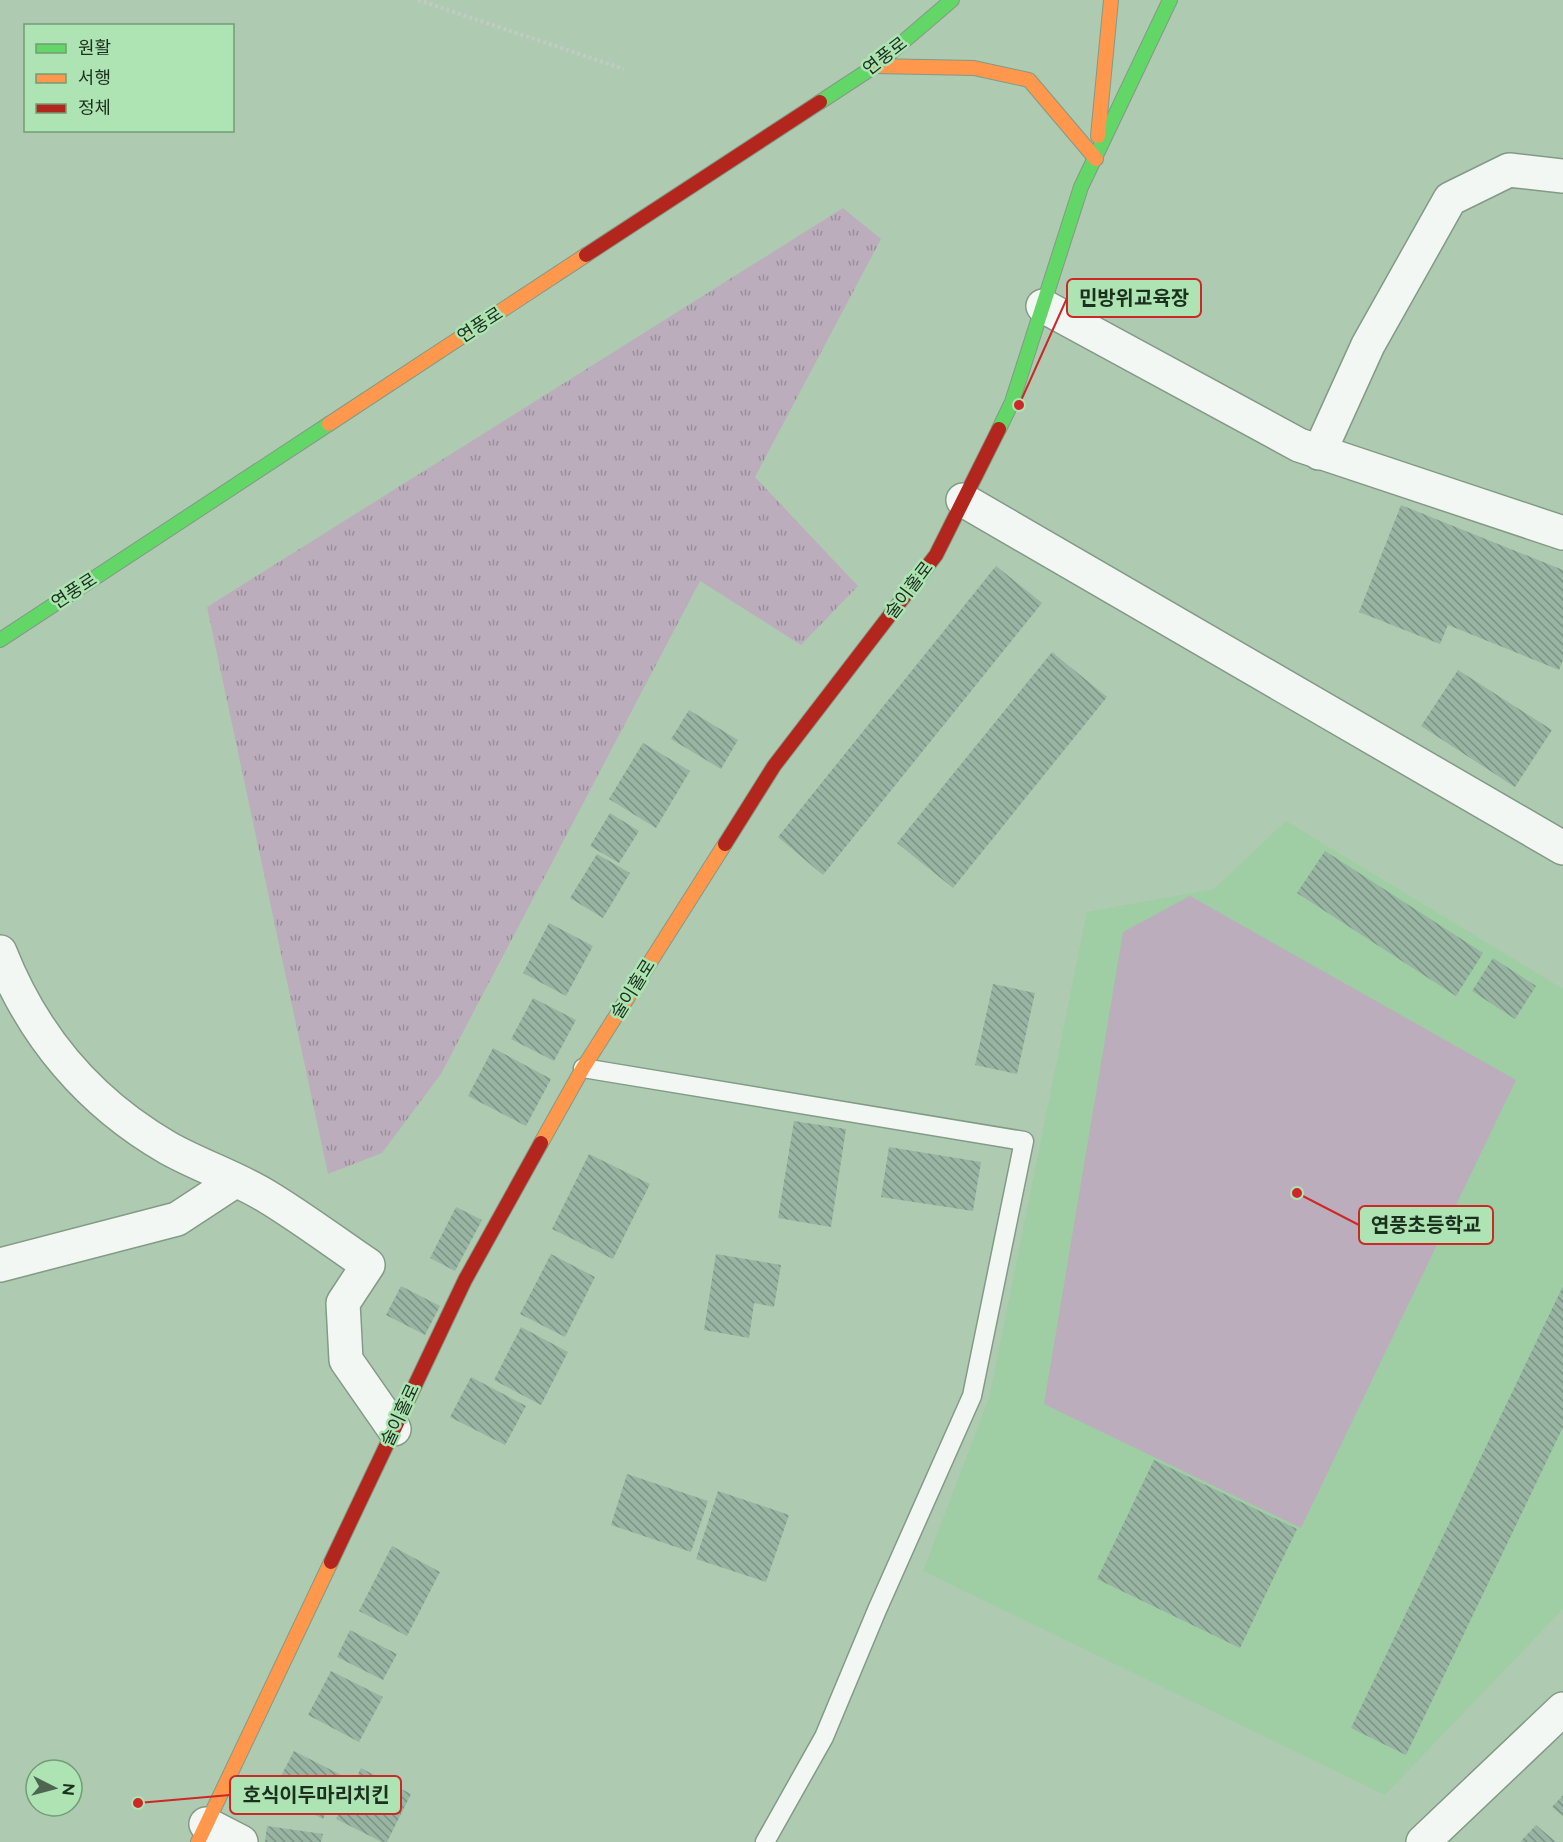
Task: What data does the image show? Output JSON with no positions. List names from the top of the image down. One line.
{"streets":{"main road":["연풍로","술이홀로"]},"places":["민방위교육장","연풍초등학교","호식이두마리치킨"],"legend":["원활","서행","정체"],"north":"right"}
